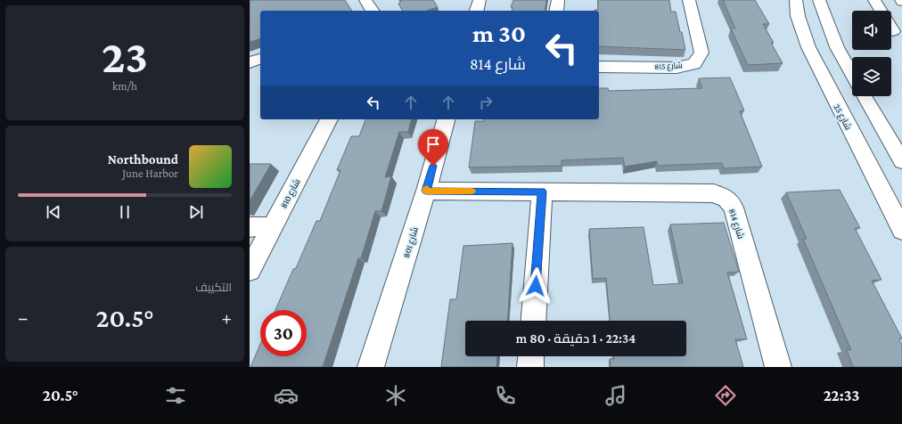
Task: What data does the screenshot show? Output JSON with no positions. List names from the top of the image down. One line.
{"streets":{"street":["شارع 815","شارع 25","شارع 810","شارع 814","شارع 801"]},"crossings":[["شارع 814","شارع 801"]],"page":{"tile":[["23","km/h"],"التكييف"],"turn":["30 m","شارع 814"],"song":["Northbound","June Harbor"],"heat":["−","20.5°","+"],"limit":"30","trip":"22:34 · 1 دقيقة · 80 m","tabs":["22:33","20.5°"]}}
